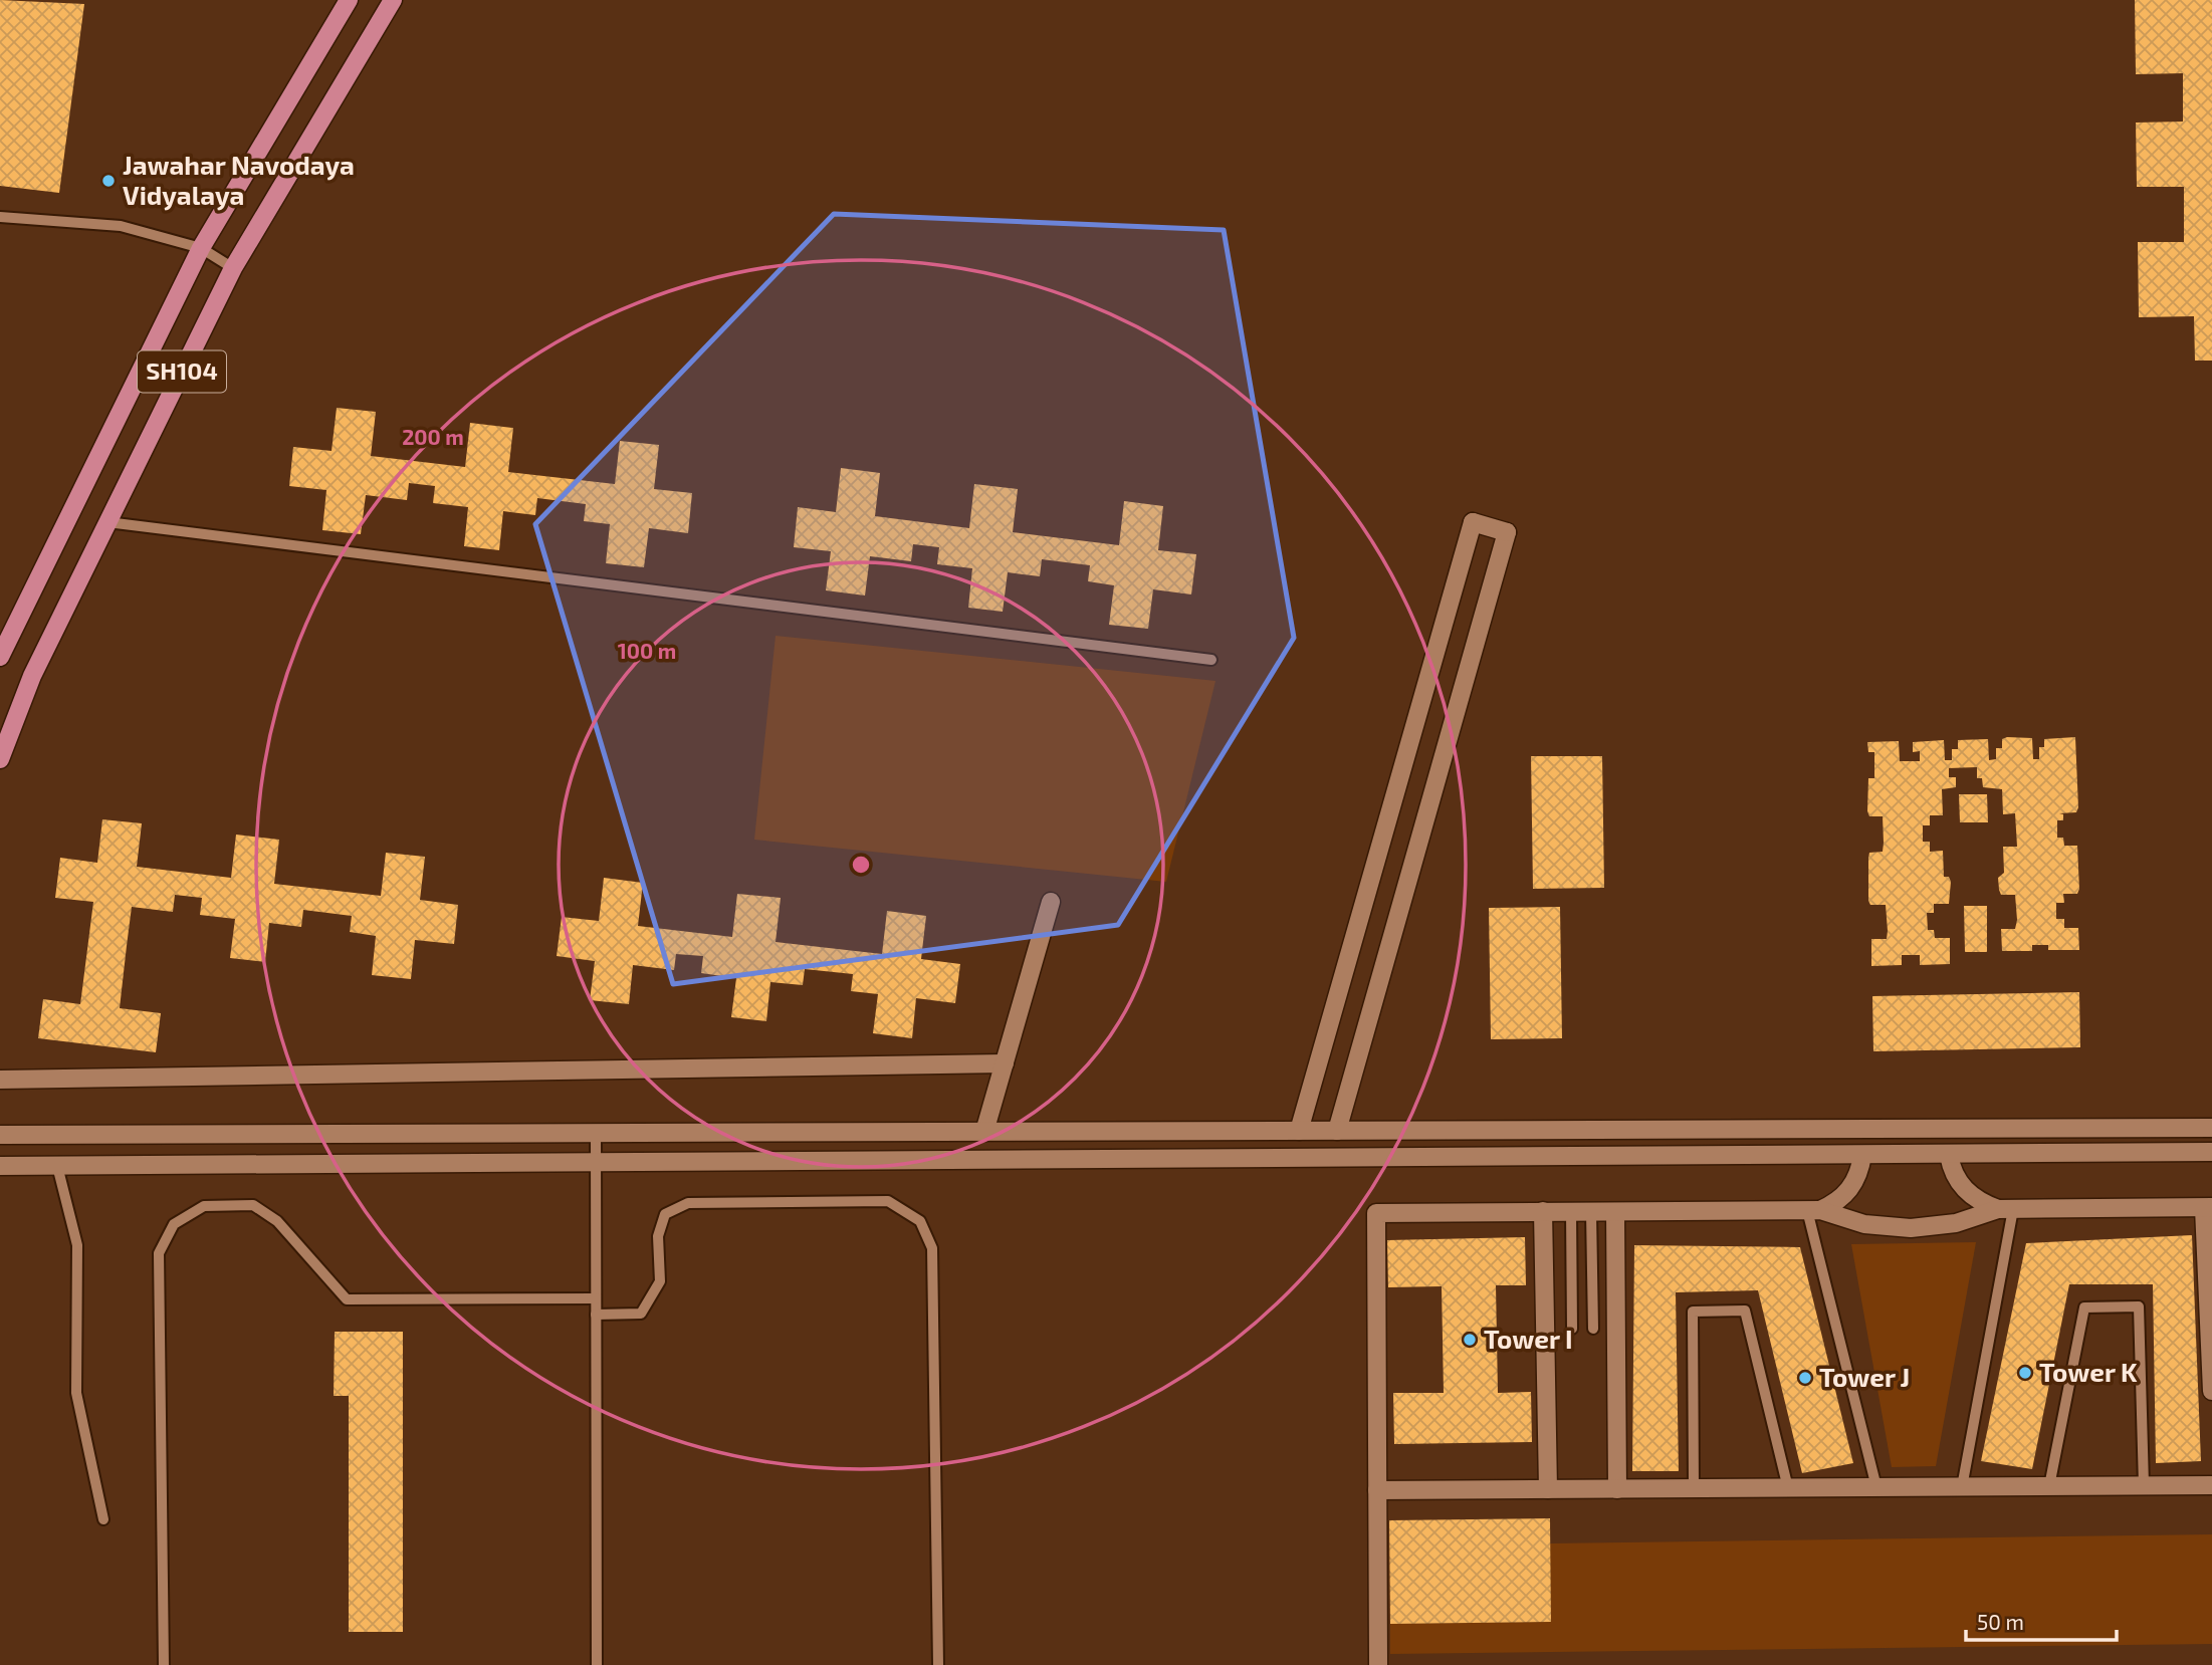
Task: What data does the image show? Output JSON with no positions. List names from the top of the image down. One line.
{"streets":{"main road":["SH104"]},"places":["Jawahar Navodaya Vidyalaya","Tower I","Tower K","Tower J"],"scale_bar":"50 m","rings":["200 m","100 m"]}
